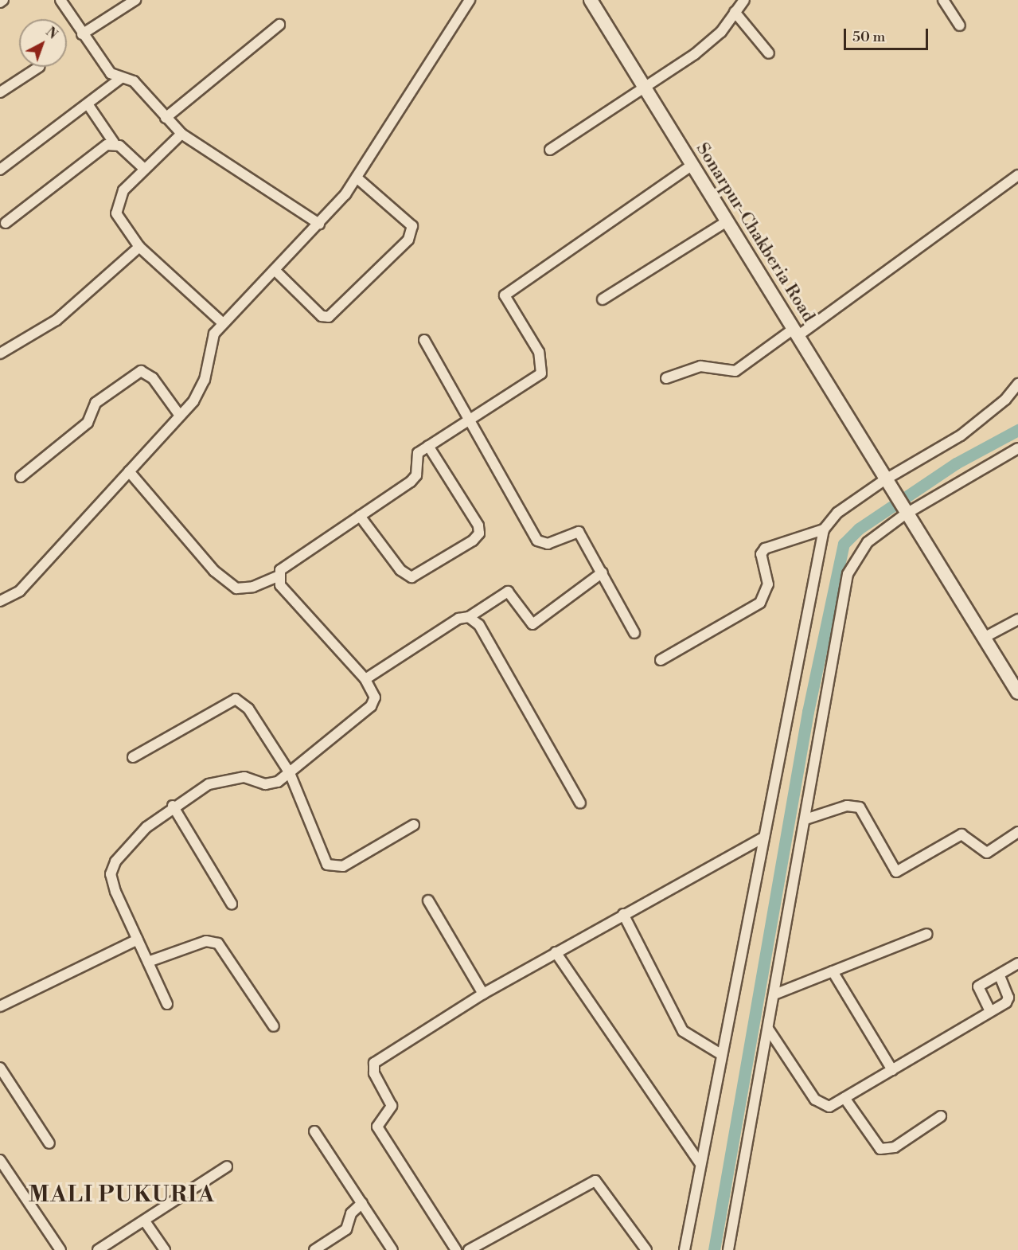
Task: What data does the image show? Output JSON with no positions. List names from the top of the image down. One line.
{"streets":{"main road":["Sonarpur-Chakberia Road"]},"districts":["MALI PUKURIA"],"scale_bar":"50 m","north":"top right"}
